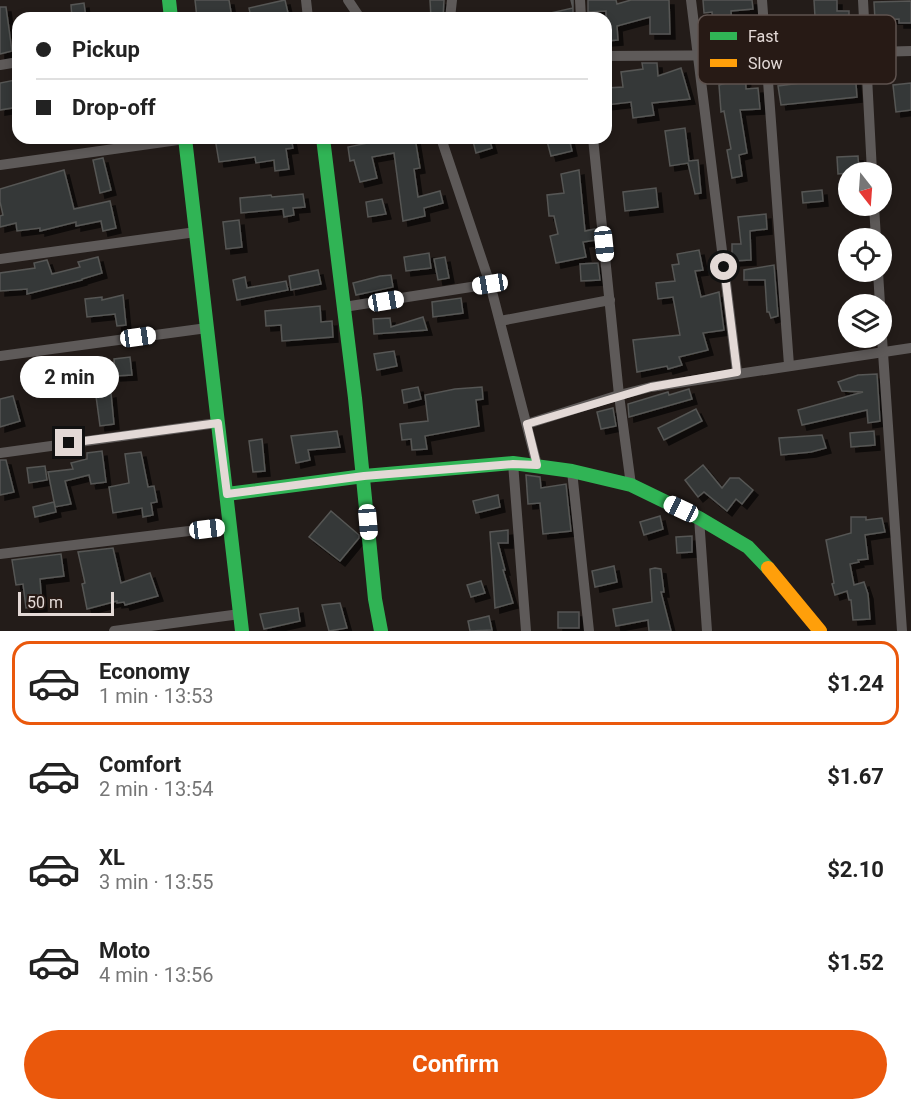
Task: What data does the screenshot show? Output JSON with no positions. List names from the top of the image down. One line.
{"legend":["Fast","Slow"],"scale_bar":"50 m","north":"bottom","page":{"banner":["Pickup","Drop-off"],"bubble":"2 min","scale":"50 m","list":[{"name":"Economy","note":"1 min · 13:53","value":"$1.24"},{"name":"Comfort","note":"2 min · 13:54","value":"$1.67"},{"name":"XL","note":"3 min · 13:55","value":"$2.10"},{"name":"Moto","note":"4 min · 13:56","value":"$1.52"}],"buttons":"Confirm"}}
